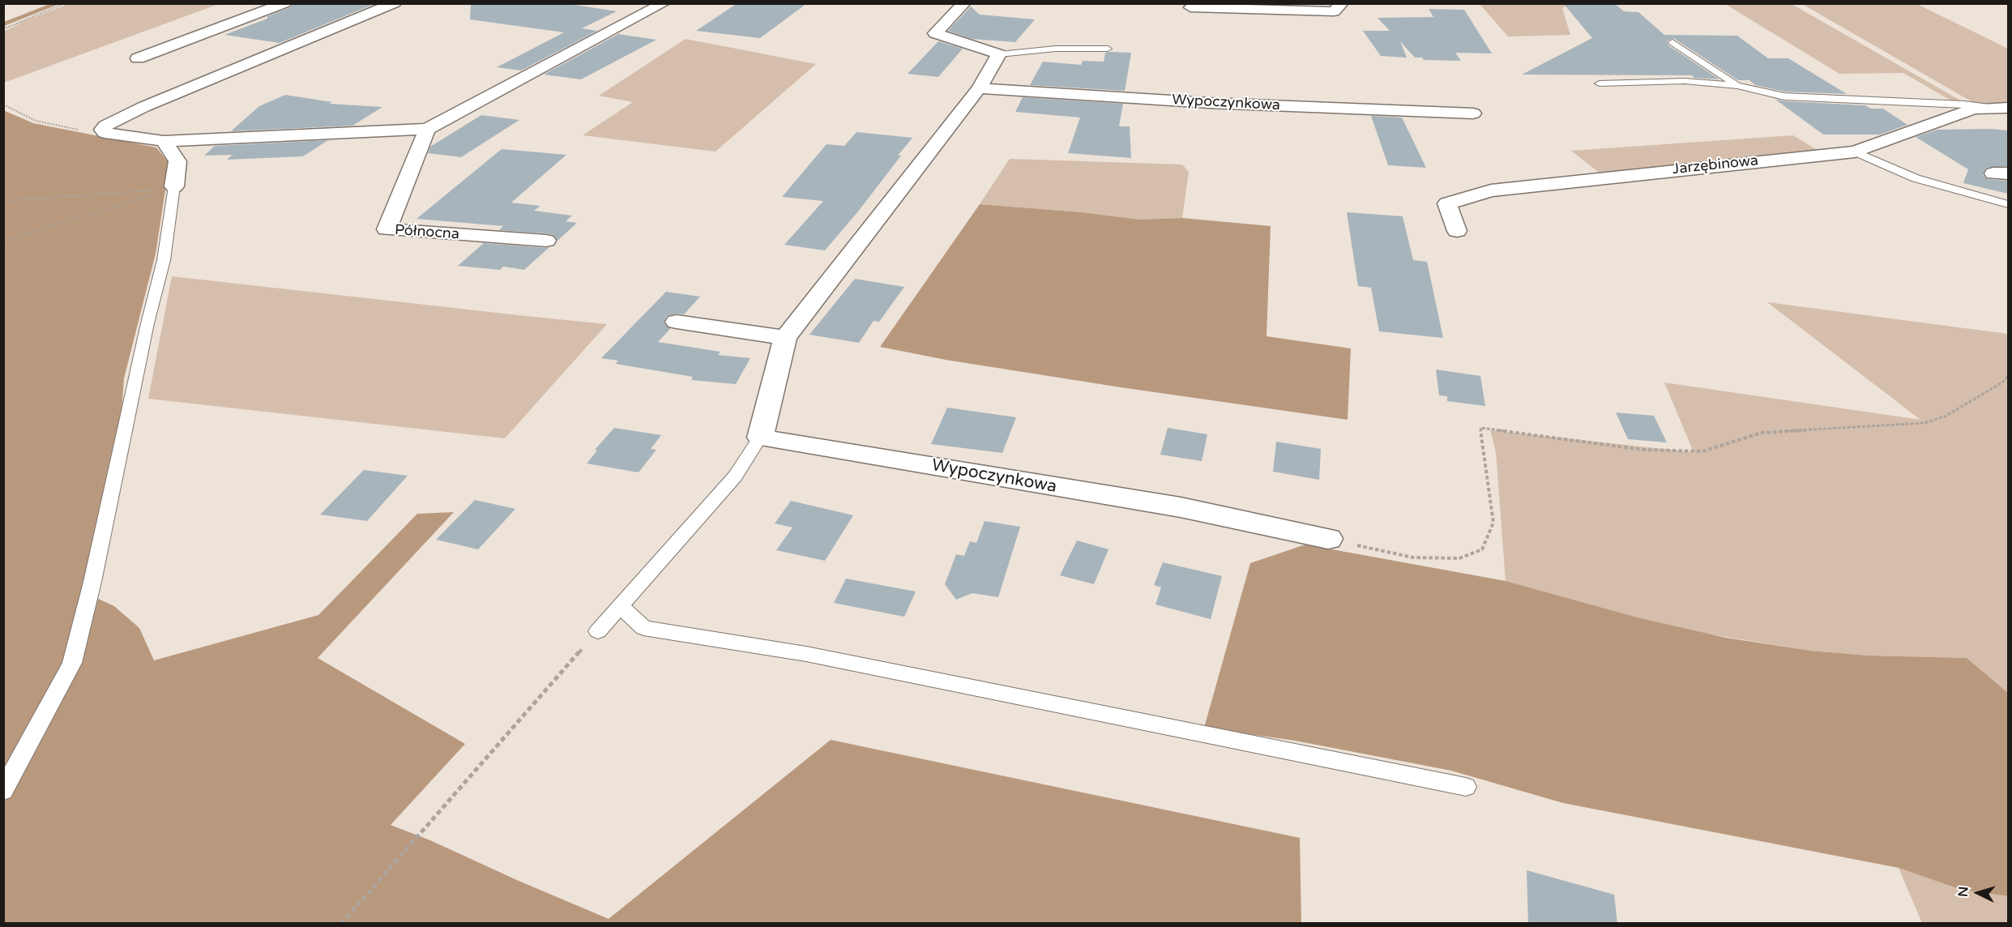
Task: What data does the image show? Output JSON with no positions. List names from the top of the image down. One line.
{"streets":{"street":["Wypoczynkowa","Jarzębinowa","Północna"]},"north":"left"}
